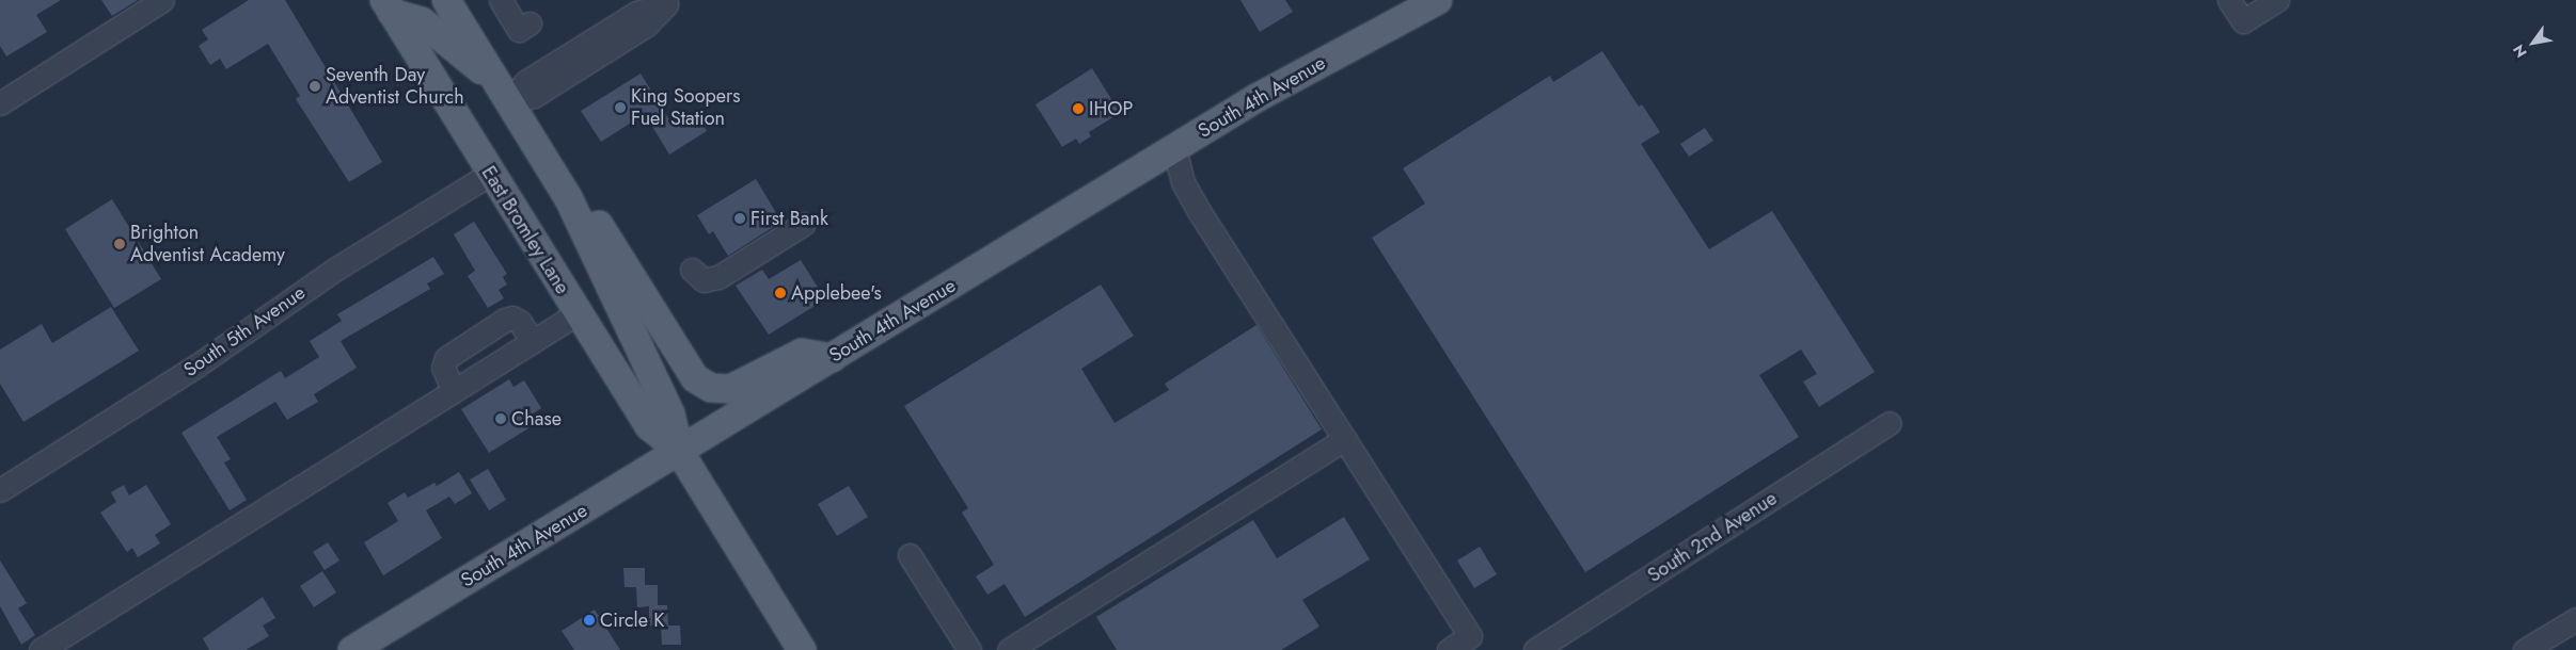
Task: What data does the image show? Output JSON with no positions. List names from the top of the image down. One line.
{"streets":{"main road":["South 4th Avenue","East Bromley Lane"],"street":["South 5th Avenue","South 2nd Avenue"]},"crossings":[["South 4th Avenue","East Bromley Lane"],["East Bromley Lane","South 5th Avenue"]],"places":["Seventh Day Adventist Church","King Soopers Fuel Station","IHOP","First Bank","Brighton Adventist Academy","Applebee's","Chase","Circle K"],"north":"bottom left"}
